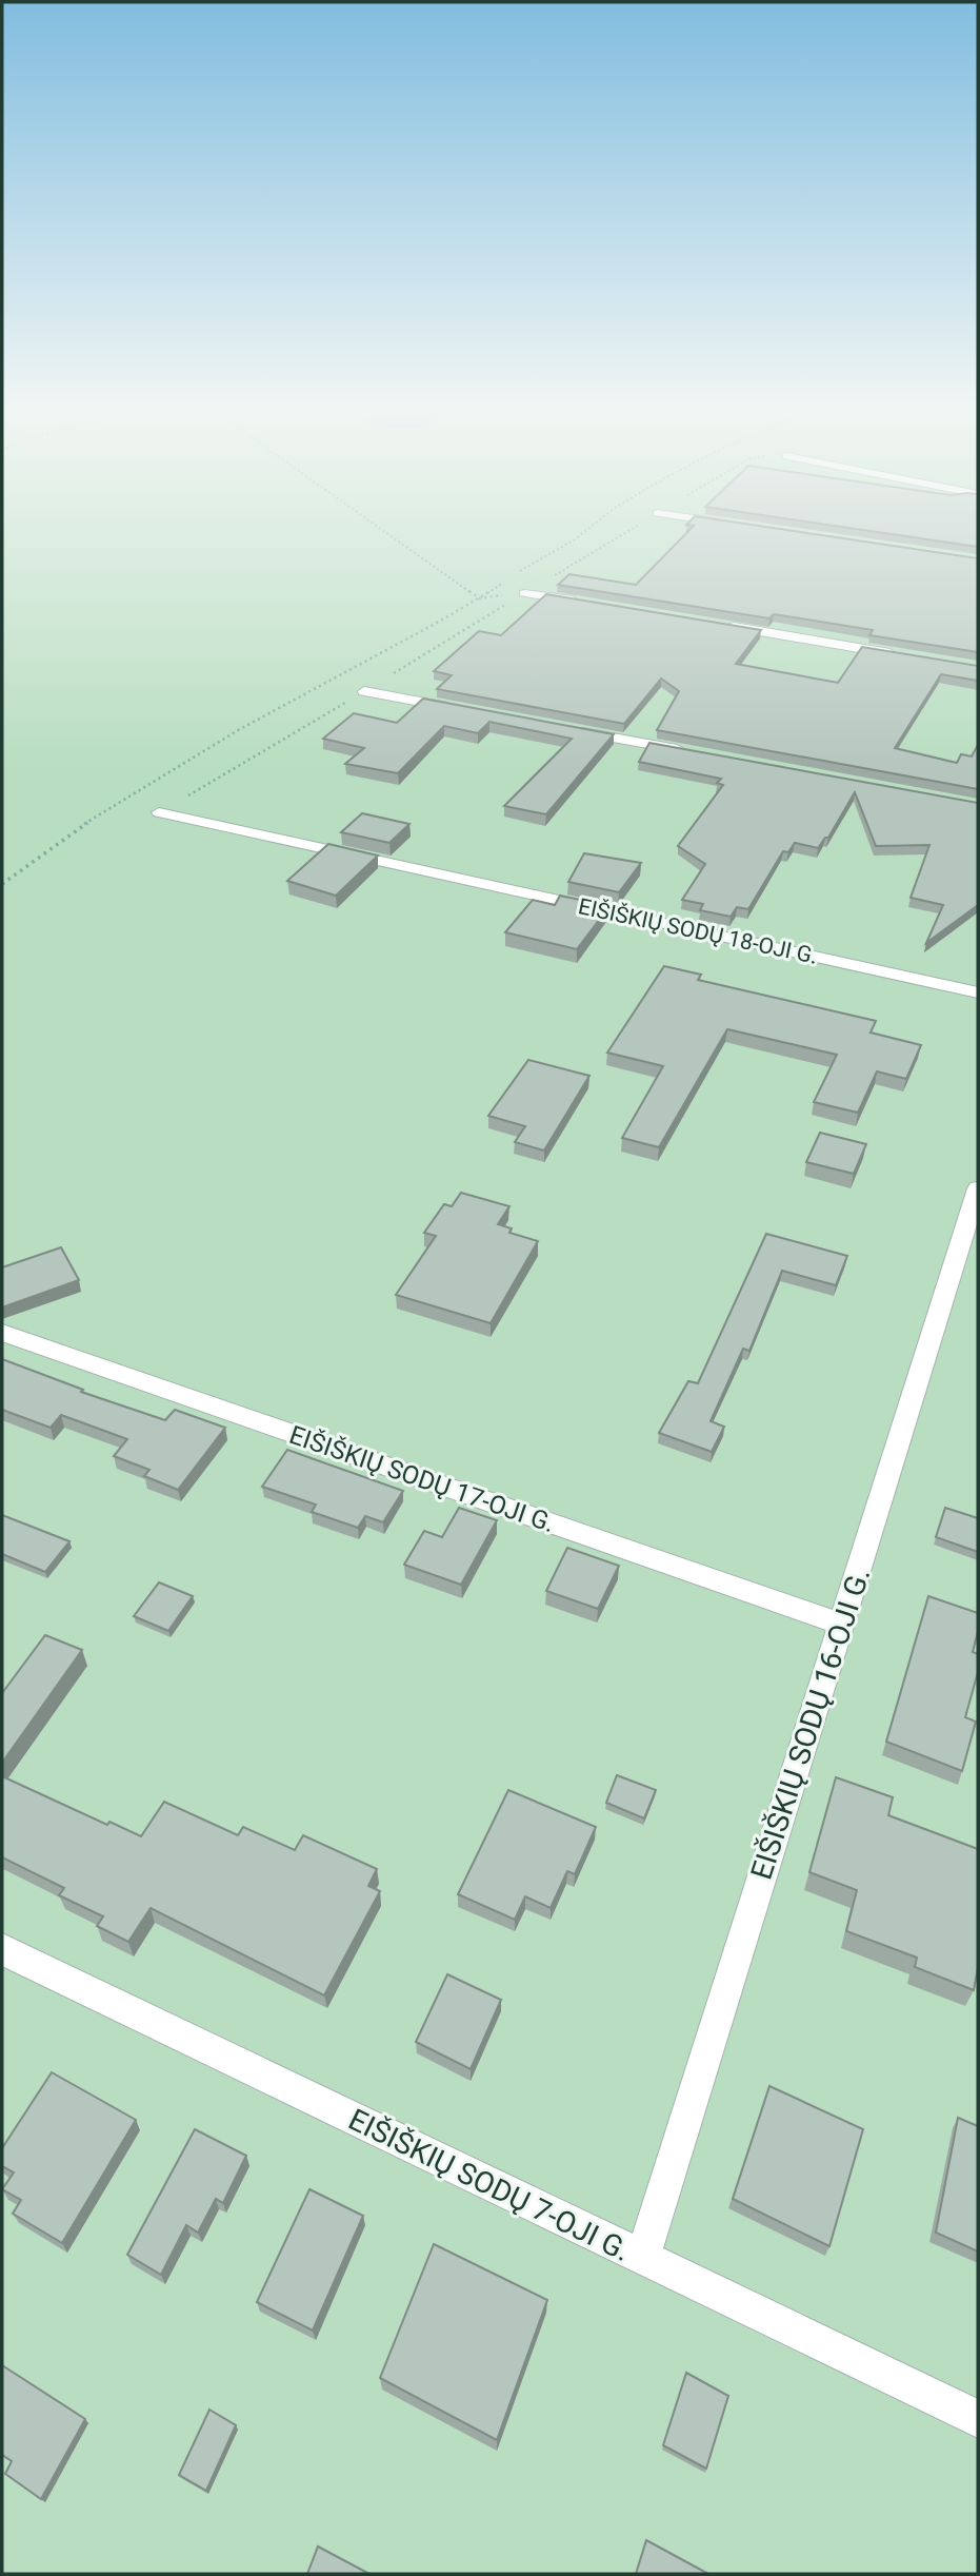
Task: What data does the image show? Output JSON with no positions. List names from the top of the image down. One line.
{"streets":{"street":["EIŠIŠKIŲ SODŲ 18-OJI G.","EIŠIŠKIŲ SODŲ 17-OJI G.","EIŠIŠKIŲ SODŲ 16-OJI G.","EIŠIŠKIŲ SODŲ 7-OJI G."]},"crossings":[["EIŠIŠKIŲ SODŲ 17-OJI G.","EIŠIŠKIŲ SODŲ 16-OJI G."],["EIŠIŠKIŲ SODŲ 16-OJI G.","EIŠIŠKIŲ SODŲ 7-OJI G."]]}
